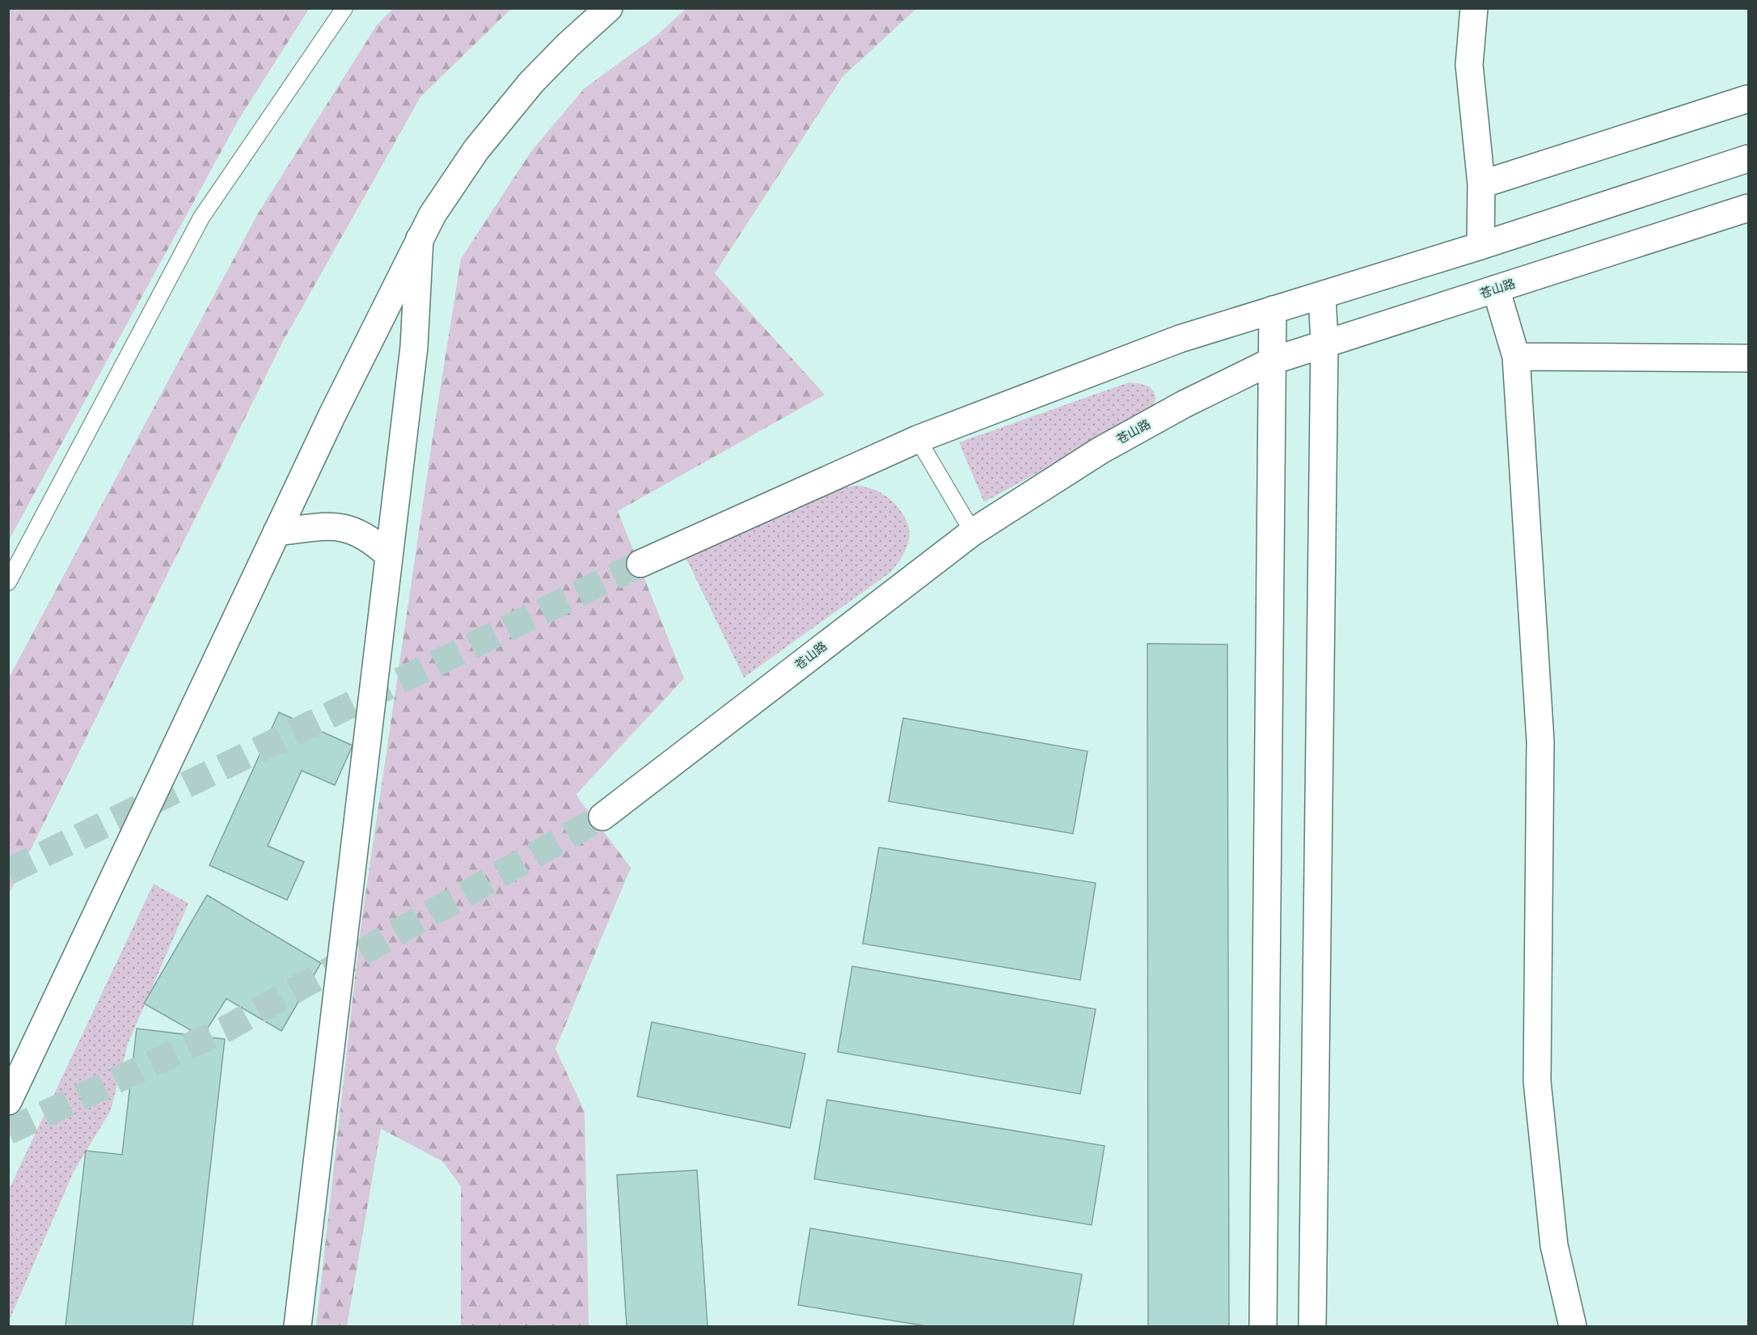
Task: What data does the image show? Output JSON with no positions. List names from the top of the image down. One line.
{"streets":{"street":["苍山路"]}}
